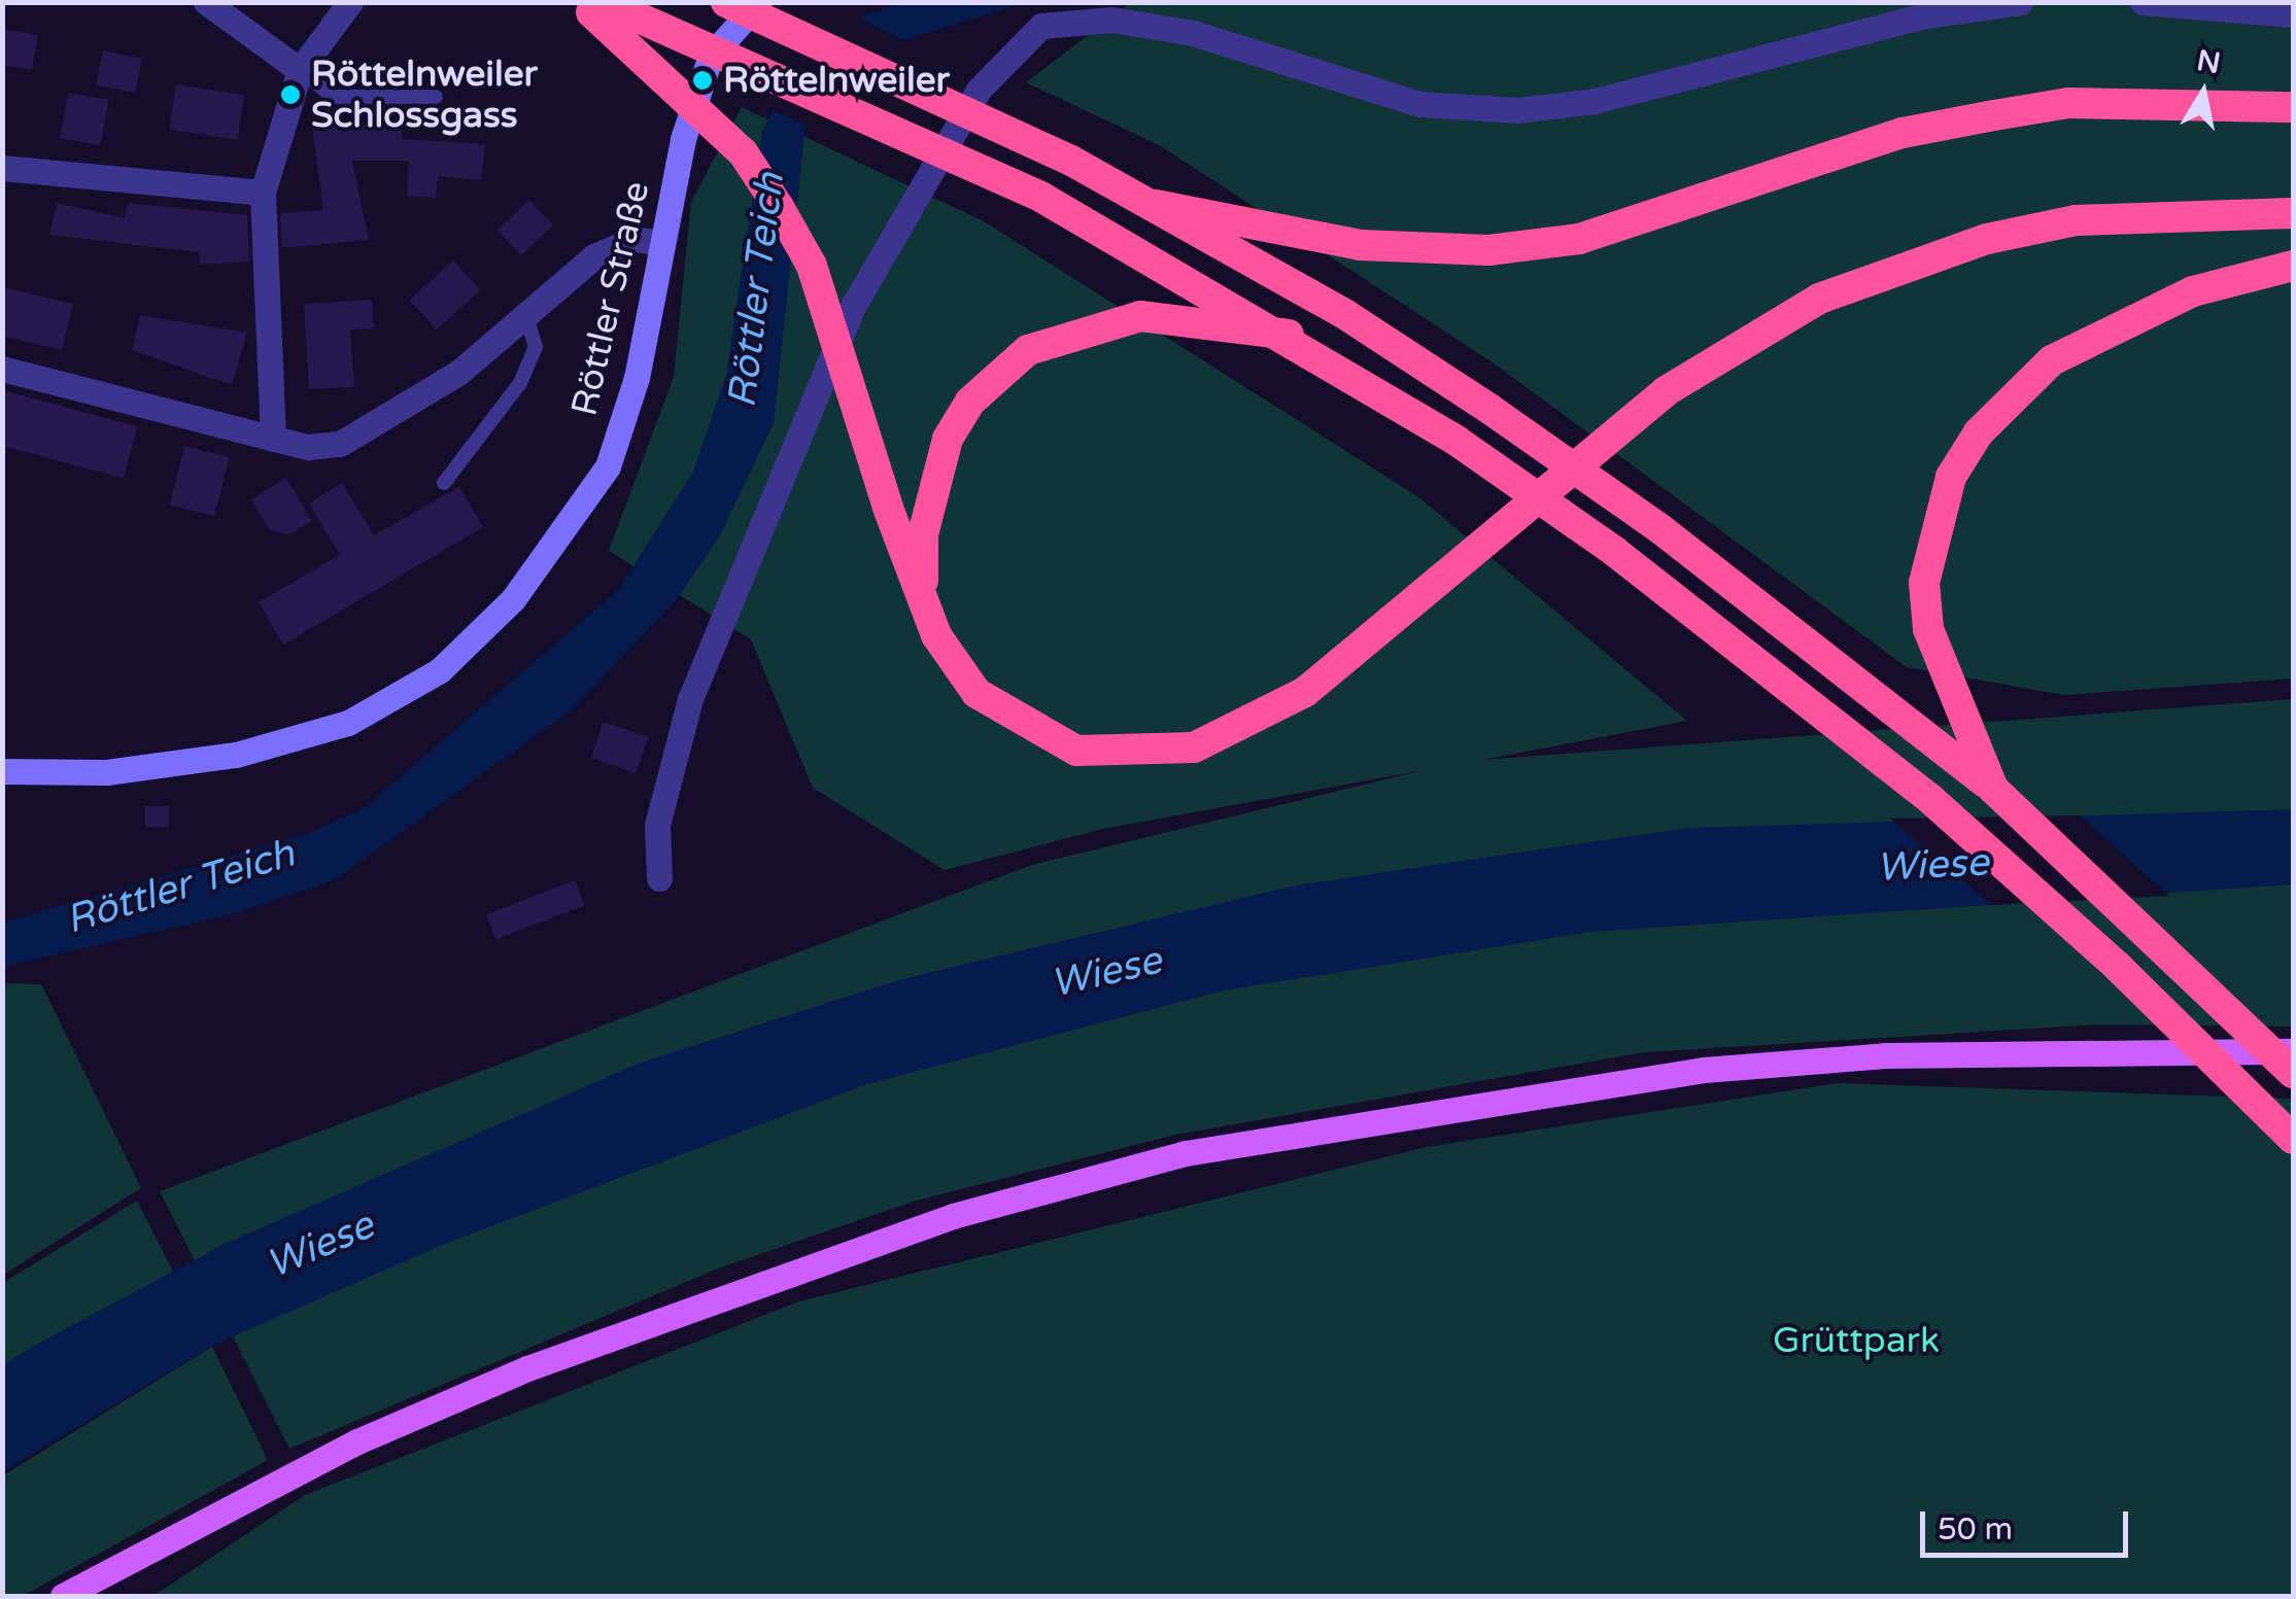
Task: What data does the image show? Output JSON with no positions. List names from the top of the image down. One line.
{"streets":{"street":["Röttler Straße"]},"water":["Röttler Teich","Wiese"],"parks":["Grüttpark"],"places":["Röttelnweiler","Röttelnweiler Schlossgass"],"scale_bar":"50 m","north":"top"}
